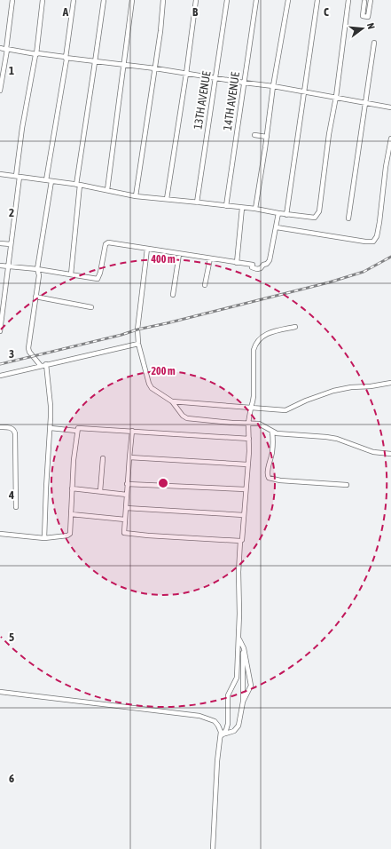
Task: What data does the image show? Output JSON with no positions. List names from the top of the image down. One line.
{"streets":{"street":["13TH AVENUE","14TH AVENUE"]},"north":"right","grid":{"columns":["A","B","C"],"rows":["1","2","3","4","5","6"]},"rings":["400 m","200 m"]}
